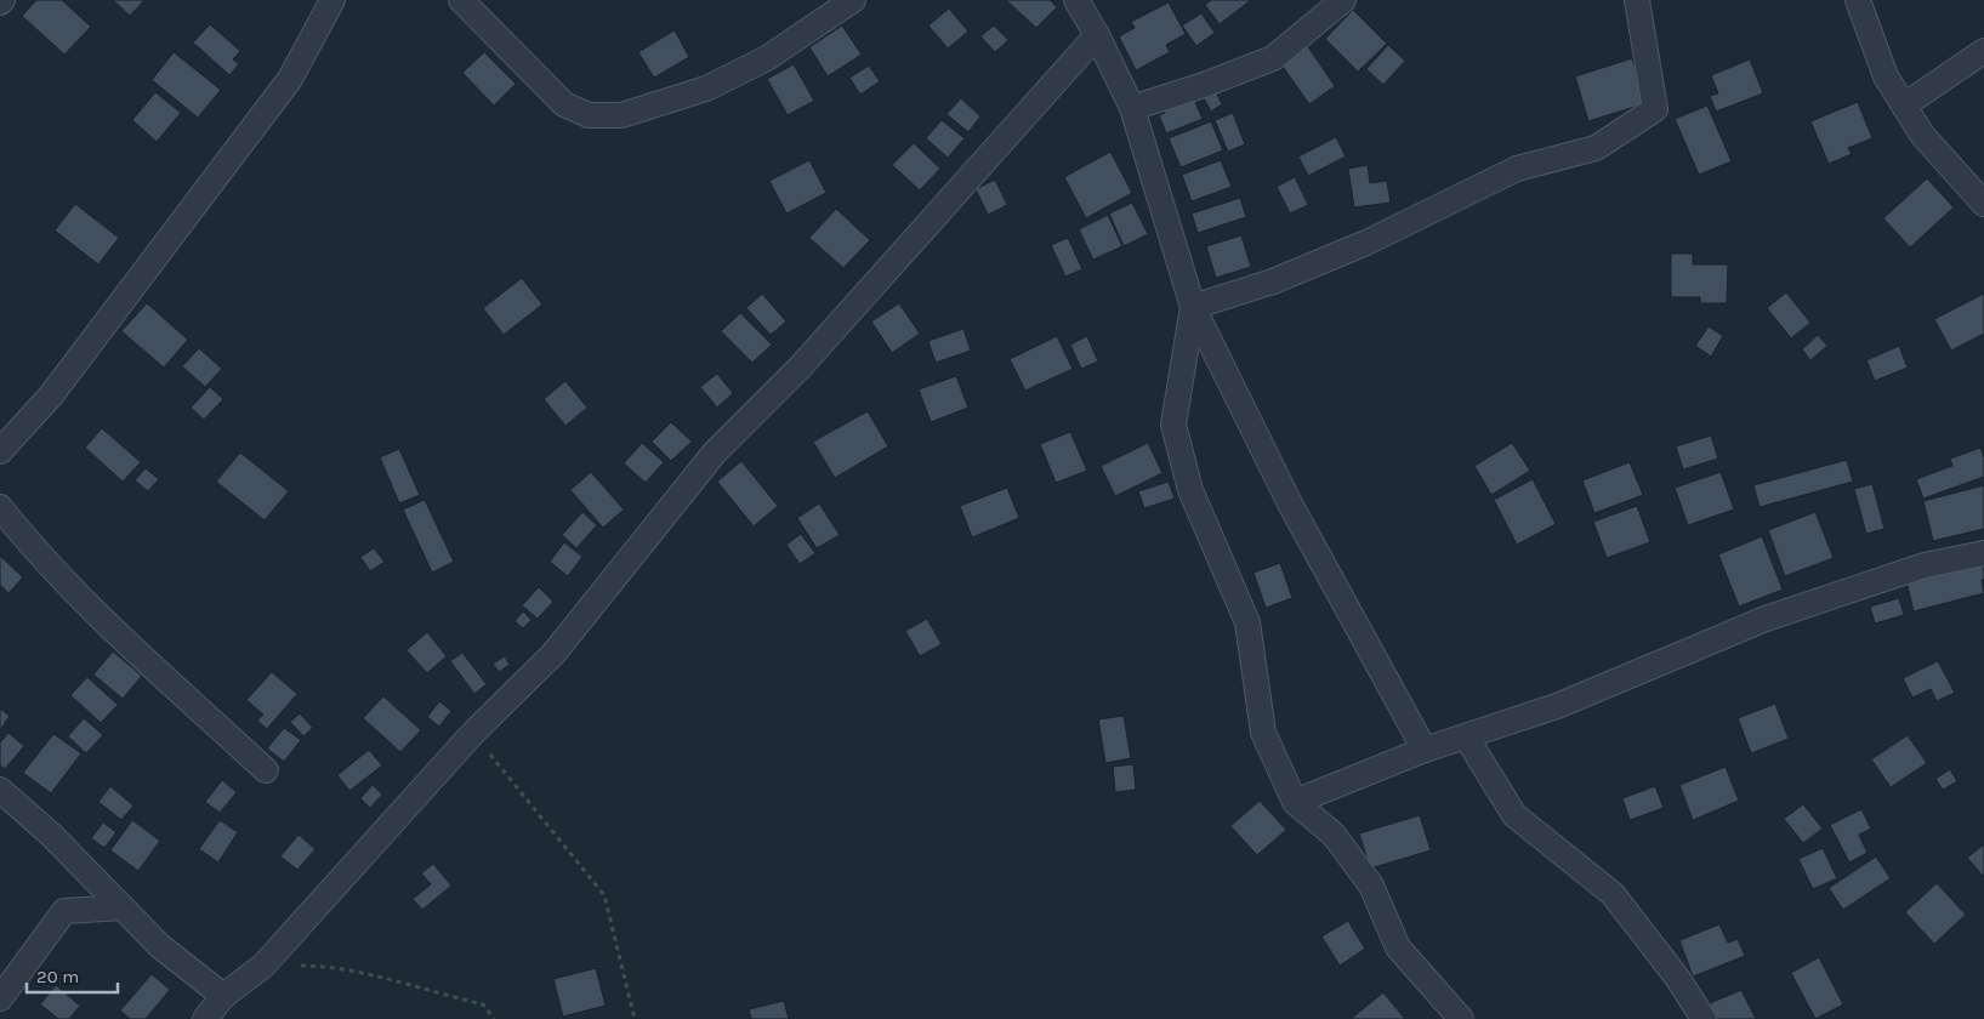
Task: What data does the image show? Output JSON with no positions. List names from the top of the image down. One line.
{"scale_bar":"20 m"}
